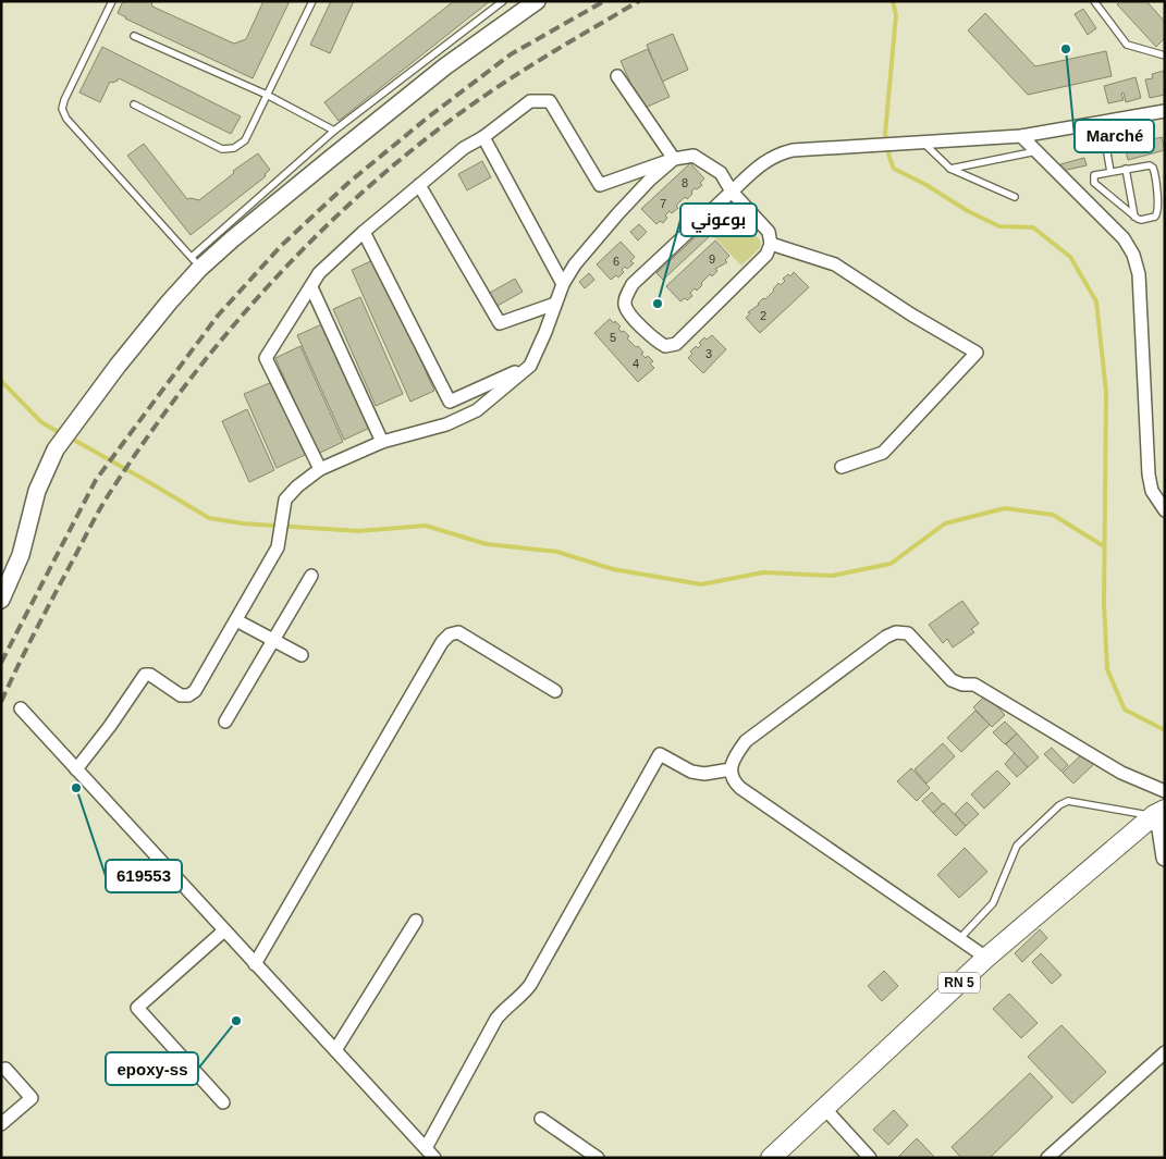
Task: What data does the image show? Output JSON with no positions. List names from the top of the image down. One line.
{"streets":{"main road":["RN 5"]},"places":["Marché","بوعوني","619553","epoxy-ss"],"house_numbers":["8","7","9","6","2","5","3","4"]}
